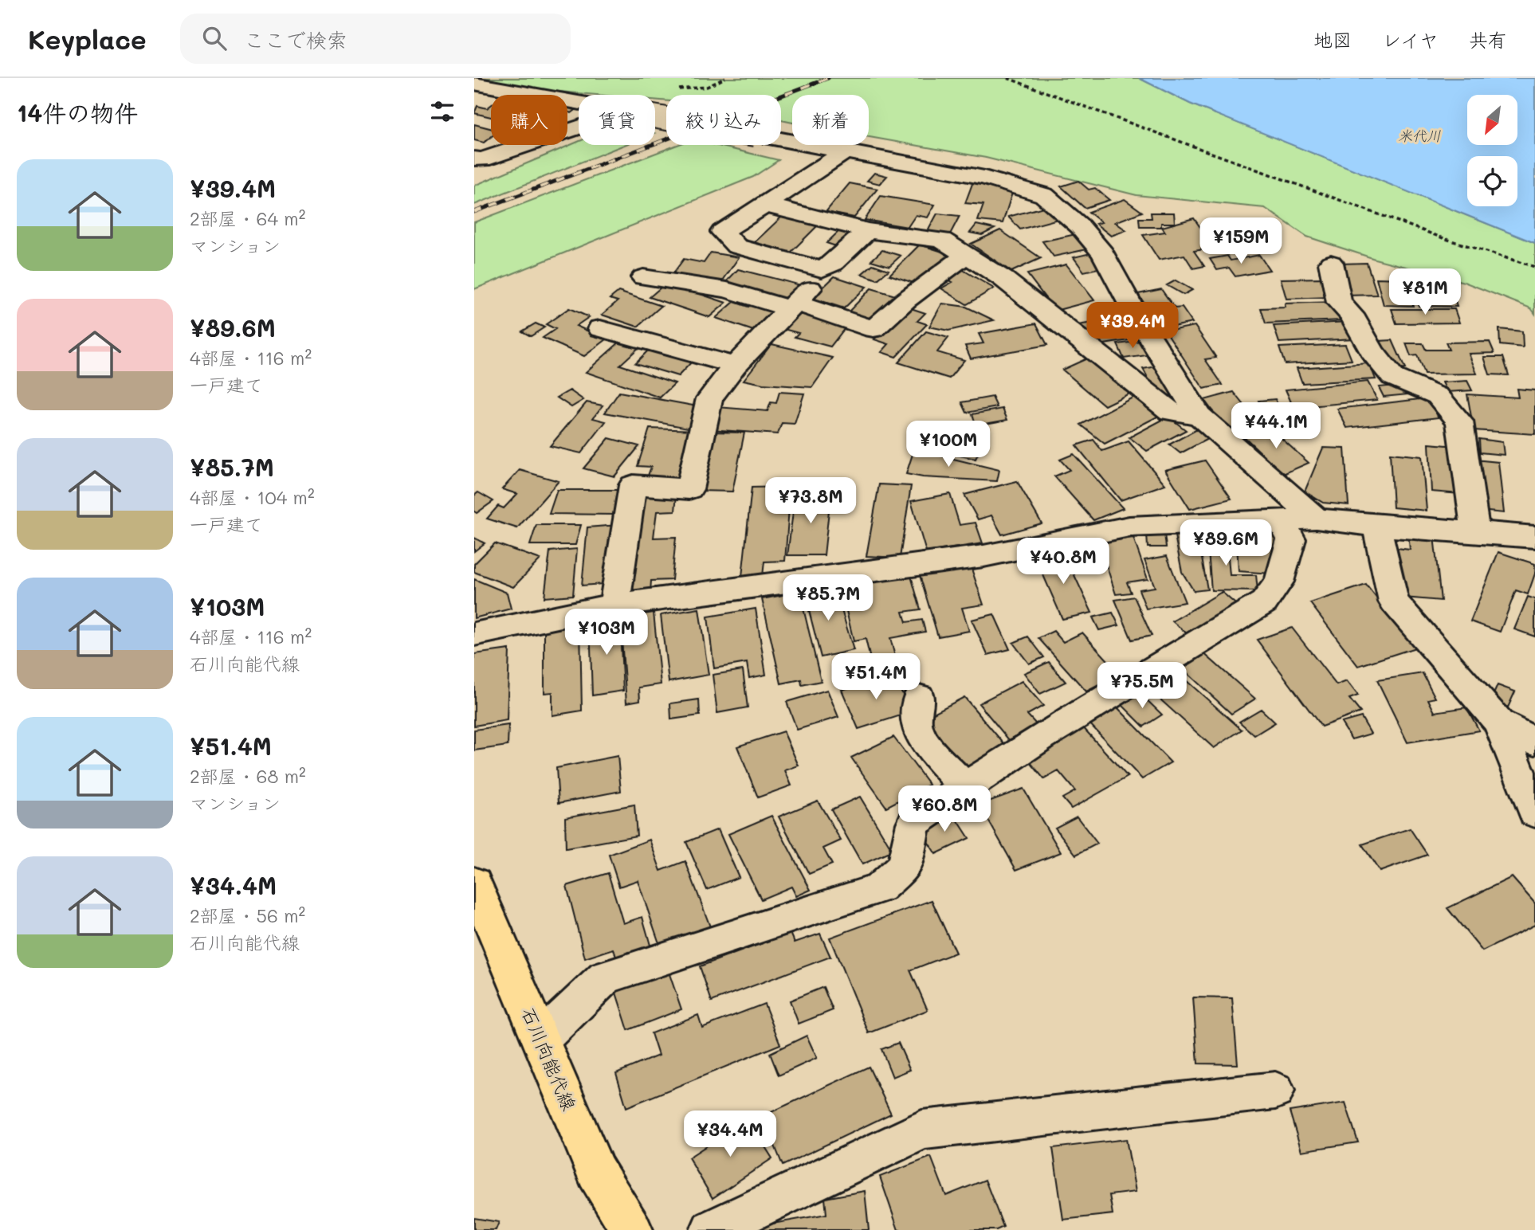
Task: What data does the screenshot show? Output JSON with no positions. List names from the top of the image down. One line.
{"streets":{"main road":["石川向能代線"]},"water":["米代川"],"north":"bottom left","page":{"header":"Keyplace","search":"ここで検索","nav":["地図","レイヤ","共有"],"heading":"14件の物件","chip":["購入","賃貸","絞り込み","新着"],"list":[{"name":"¥39.4M","note":"2部屋 · 64 m² · マンション"},{"name":"¥89.6M","note":"4部屋 · 116 m² · 一戸建て"},{"name":"¥85.7M","note":"4部屋 · 104 m² · 一戸建て"},{"name":"¥103M","note":"4部屋 · 116 m² · 石川向能代線"},{"name":"¥51.4M","note":"2部屋 · 68 m² · マンション"},{"name":"¥34.4M","note":"2部屋 · 56 m² · 石川向能代線"}],"price":["¥159M","¥81M","¥39.4M","¥44.1M","¥100M","¥73.8M","¥89.6M","¥40.8M","¥85.7M","¥103M","¥51.4M","¥75.5M","¥60.8M","¥34.4M"]}}
